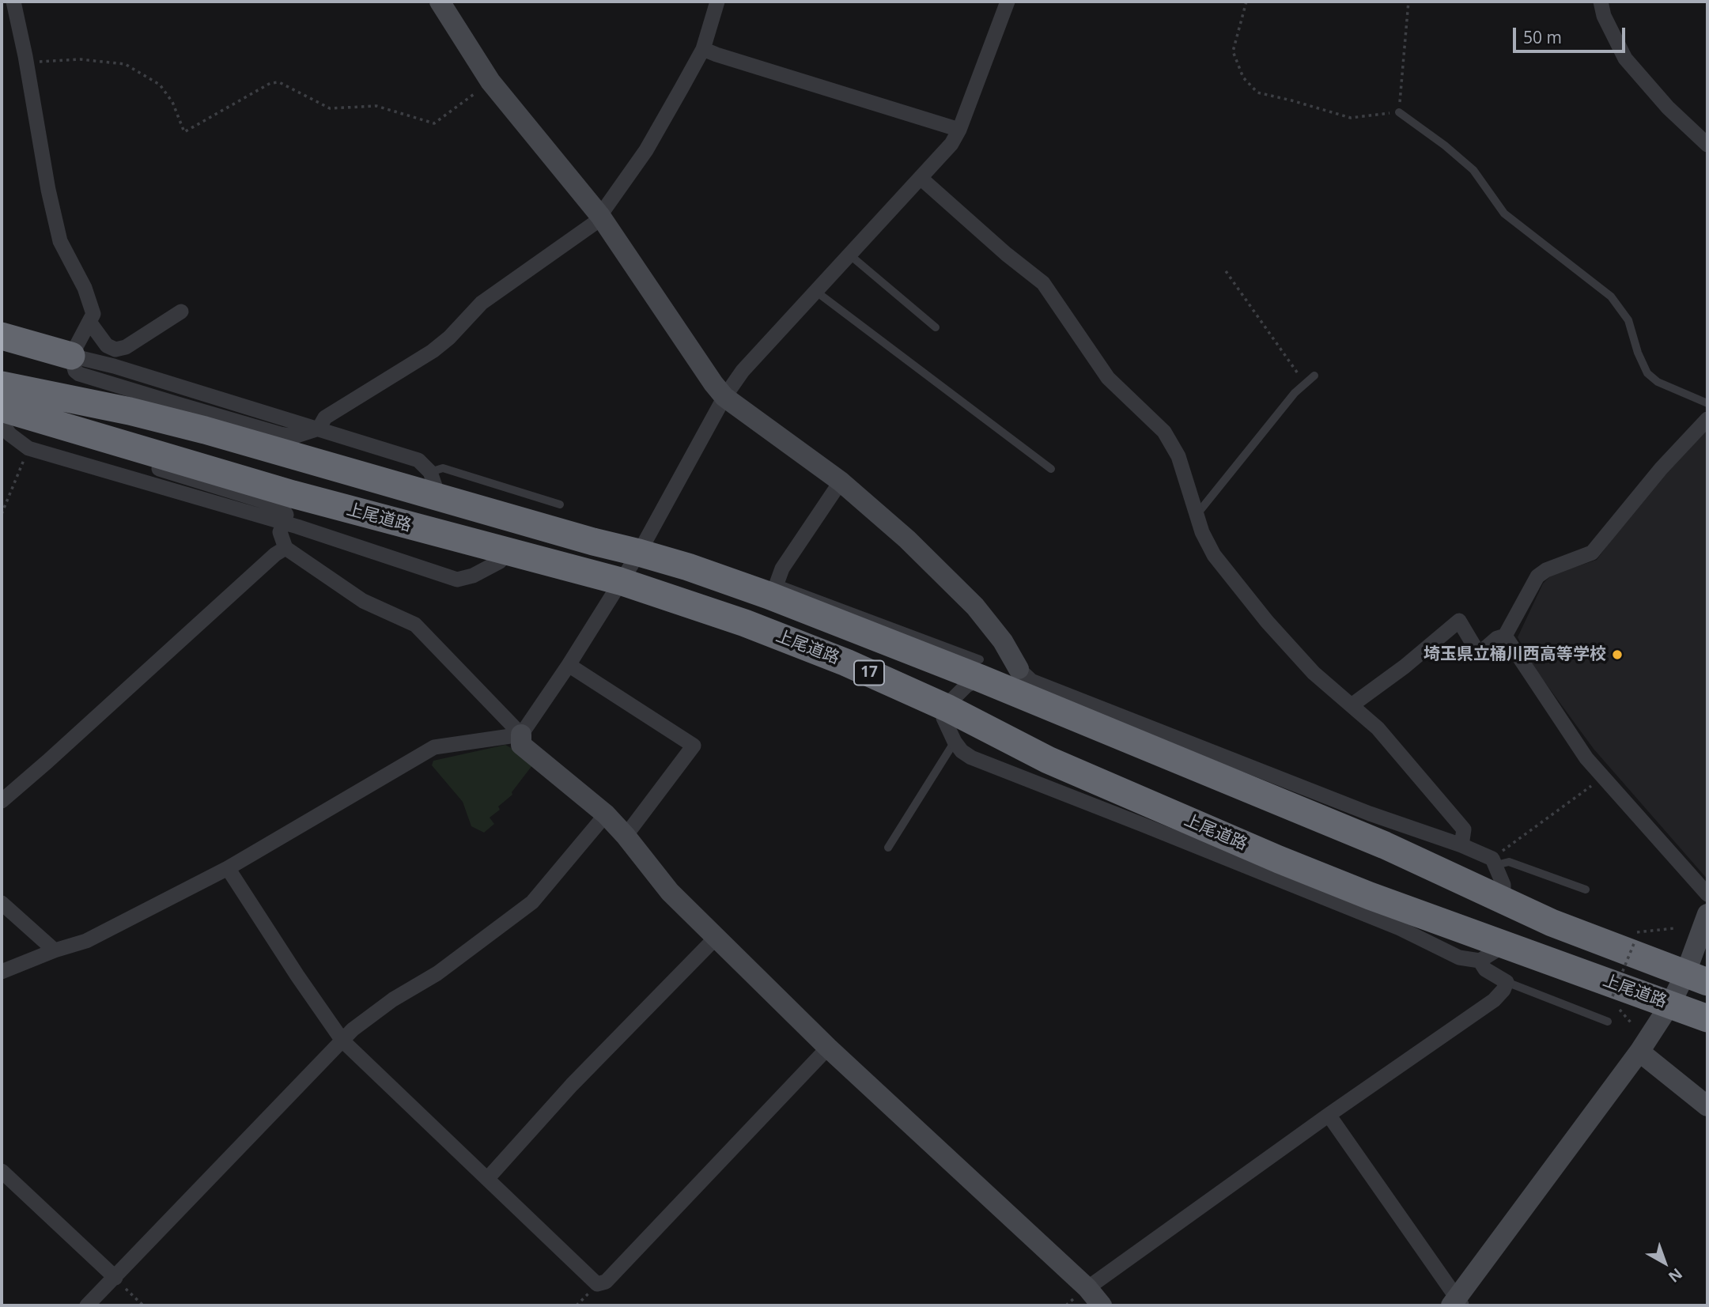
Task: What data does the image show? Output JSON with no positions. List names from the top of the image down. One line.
{"streets":{"highway":["上尾道路","17"]},"places":["埼玉県立桶川西高等学校"],"scale_bar":"50 m","north":"bottom right"}
